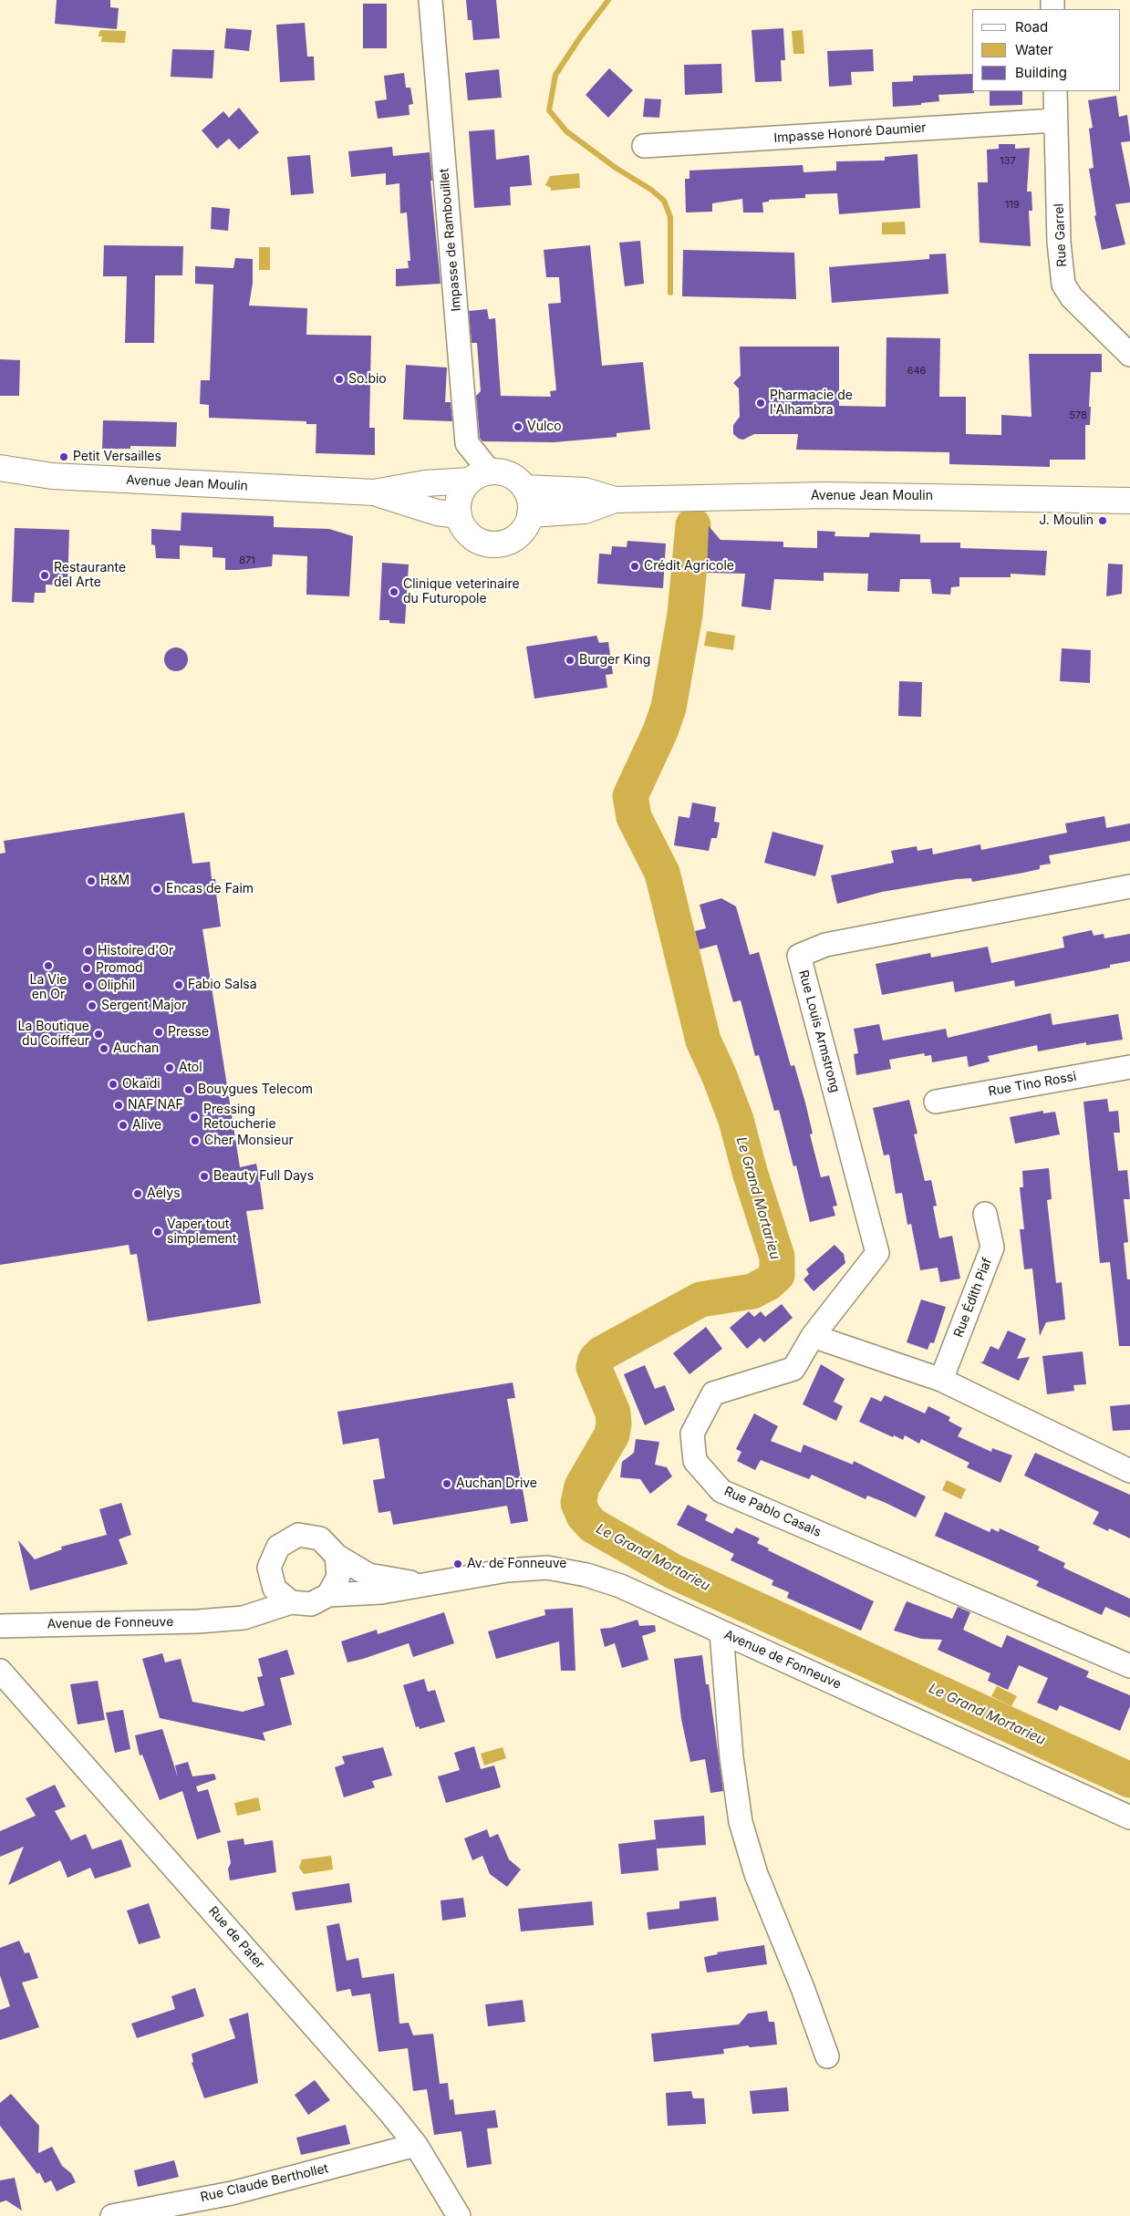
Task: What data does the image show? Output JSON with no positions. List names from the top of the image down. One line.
{"streets":{"main road":["Avenue Jean Moulin"],"street":["Impasse Honoré Daumier","Rue Garrel","Impasse de Rambouillet","Rue Louis Armstrong","Rue Tino Rossi","Rue Édith Piaf","Rue Pablo Casals","Avenue de Fonneuve","Rue de Pater","Rue Claude Berthollet"]},"crossings":[["Impasse Honoré Daumier","Rue Garrel"],["Impasse de Rambouillet","Avenue Jean Moulin"],["Rue Louis Armstrong","Rue Pablo Casals"],["Rue de Pater","Rue Claude Berthollet"]],"water":["Le Grand Mortarieu"],"places":["So.bio","Pharmacie de l'Alhambra","Vulco","Petit Versailles","J. Moulin","Crédit Agricole","Restaurante del Arte","Clinique veterinaire du Futuropole","Burger King","H&M","Encas de Faim","Histoire d'Or","La Vie en Or","Promod","Fabio Salsa","Oliphil","Sergent Major","Presse","La Boutique du Coiffeur","Auchan","Atol","Okaïdi","Bouygues Telecom","NAF NAF","Pressing Retoucherie","Alive","Cher Monsieur","Beauty Full Days","Aélys","Vaper tout simplement","Auchan Drive","Av. de Fonneuve"],"house_numbers":["137","119","646","578","871"],"legend":["Road","Water","Building"]}
